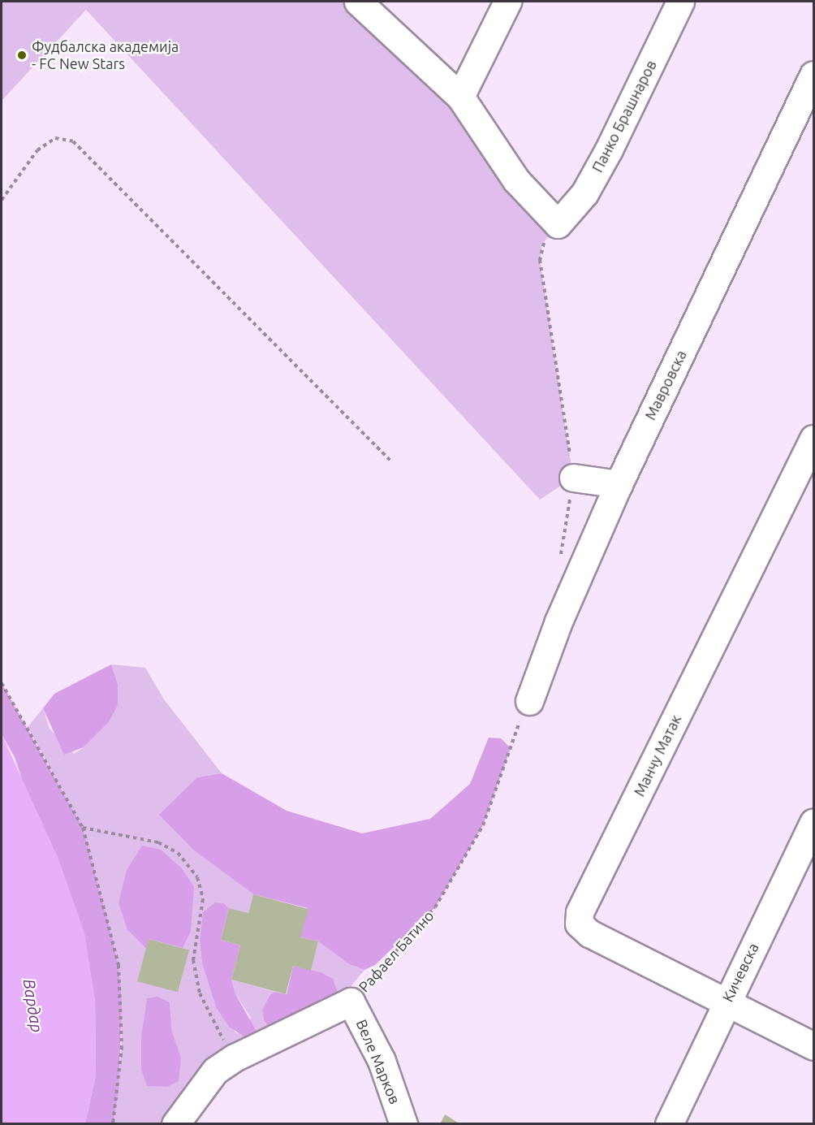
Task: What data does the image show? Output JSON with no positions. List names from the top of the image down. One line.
{"streets":{"street":["Панко Брашнаров","Мавровска","Манчу Матак","Рафаел Батино","Кичевска","Веле Марков"]},"crossings":[["Мавровска","Рафаел Батино"],["Манчу Матак","Кичевска"],["Рафаел Батино","Веле Марков"]],"water":["Вардар"],"places":["Фудбалска академија - FC New Stars"]}
